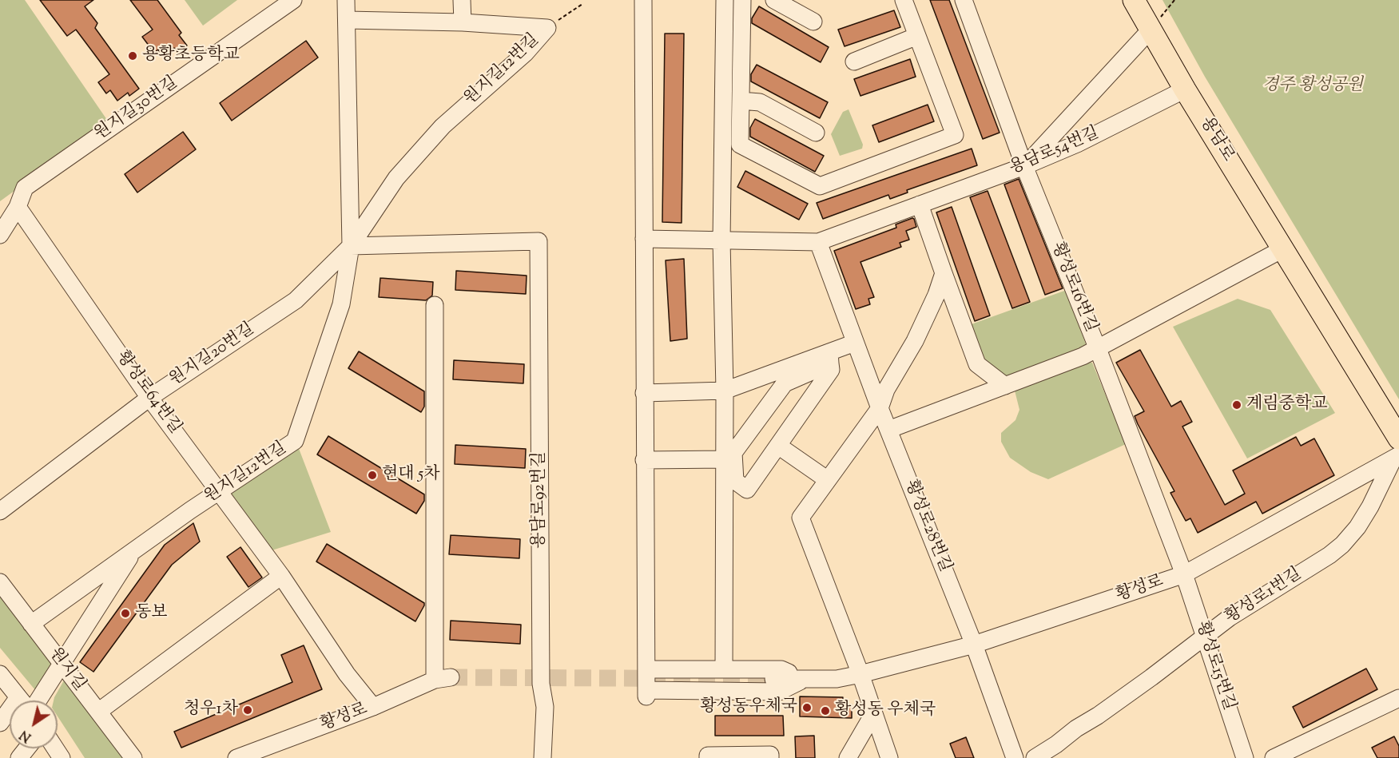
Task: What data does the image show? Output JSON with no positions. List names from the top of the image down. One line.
{"streets":{"main road":["용담로"],"street":["원지길12번길","원지길30번길","용담로54번길","황성로16번길","원지길20번길","황성로64번길","용담로92번길","황성로28번길","황성로","황성로1번길","황성로15번길","원지길"]},"crossings":[["원지길12번길","원지길20번길"],["원지길12번길","황성로64번길"],["원지길12번길","용담로92번길"],["원지길12번길","원지길"],["원지길30번길","황성로64번길"],["용담로","용담로54번길"],["용담로","황성로"],["용담로","황성로1번길"],["용담로54번길","황성로16번길"],["용담로54번길","황성로28번길"],["황성로16번길","황성로"],["황성로16번길","황성로15번길"],["원지길20번길","황성로64번길"],["원지길20번길","용담로92번길"],["황성로64번길","황성로"],["황성로28번길","황성로"],["황성로","황성로1번길"],["황성로","황성로15번길"],["황성로1번길","황성로15번길"]],"parks":["경주 황성공원"],"places":["용황초등학교","계림중학교","현대 5차","동보","황성동우체국","청우1차","황성동 우체국"],"north":"bottom left"}
